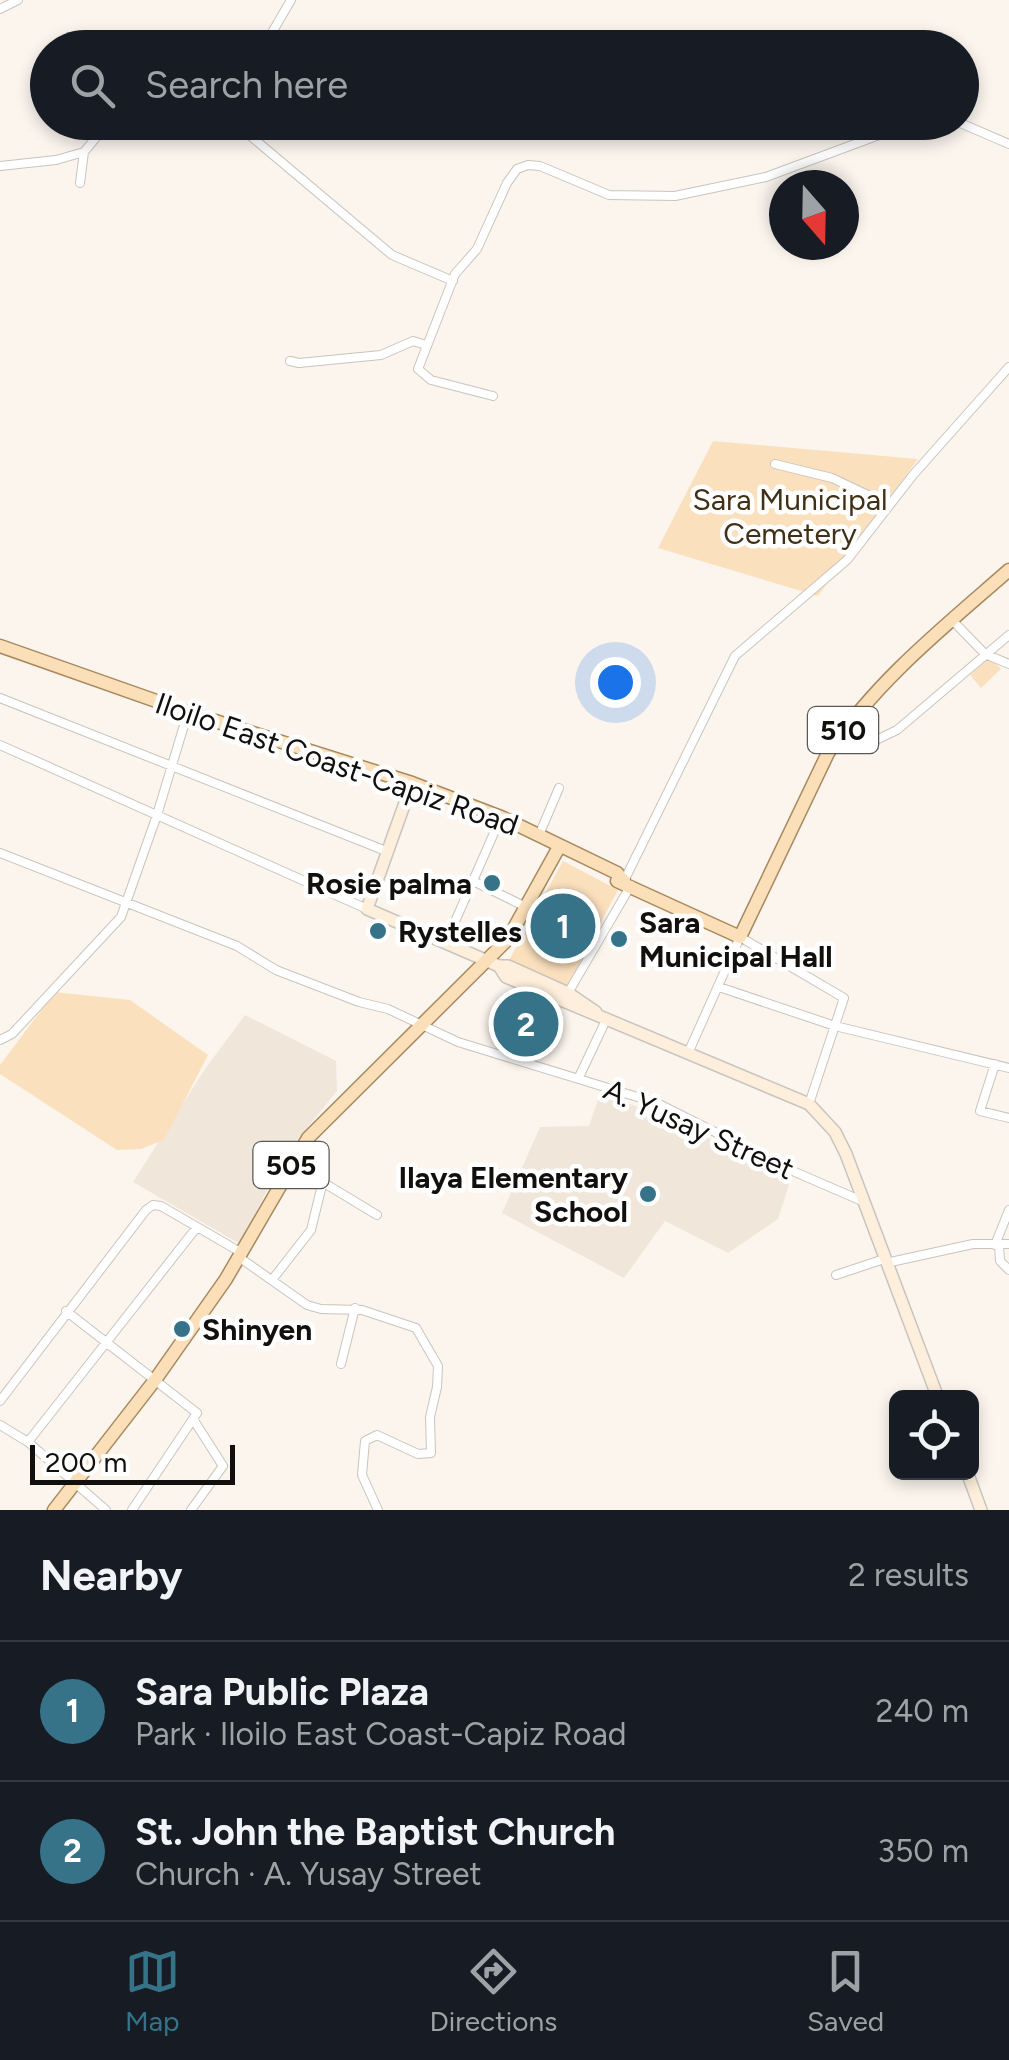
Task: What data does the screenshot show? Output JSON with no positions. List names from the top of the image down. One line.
{"streets":{"main road":["510","Iloilo East Coast-Capiz Road","505"],"street":["A. Yusay Street"]},"crossings":[["Iloilo East Coast-Capiz Road","A. Yusay Street"]],"parks":["Sara Municipal Cemetery"],"places":["Rosie palma","Rystelles","Sara Municipal Hall","Ilaya Elementary School","Shinyen"],"scale_bar":"200 m","north":"bottom","page":{"search":"Search here","pins":["1","2"],"scale":"200 m","heading":["Nearby","2 results"],"list":[{"mark":"1","name":"Sara Public Plaza","note":"Park · Iloilo East Coast-Capiz Road","value":"240 m"},{"mark":"2","name":"St. John the Baptist Church","note":"Church · A. Yusay Street","value":"350 m"}],"nav":["Map","Directions","Saved"]}}
